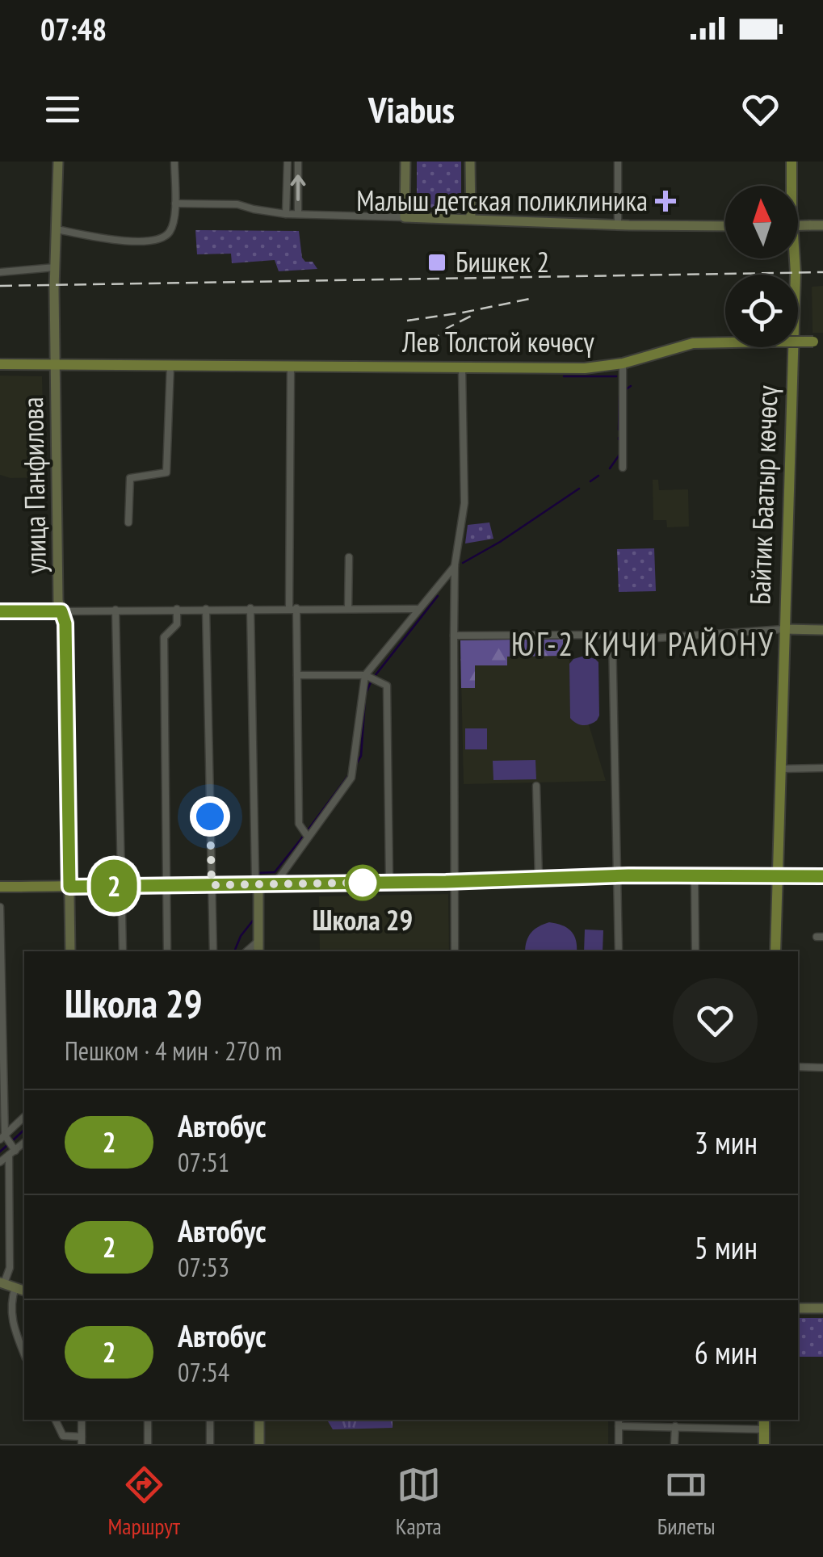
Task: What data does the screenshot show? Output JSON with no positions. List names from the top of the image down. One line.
{"streets":{"main road":["Лев Толстой көчөсү","Байтик Баатыр көчөсү"],"street":["улица Панфилова"]},"crossings":[["Лев Толстой көчөсү","улица Панфилова"]],"districts":["ЮГ-2 КИЧИ РАЙОНУ"],"places":{"health":["Малыш детская поликлиника"],"transit":["Бишкек 2"],"other":["Школа 29"]},"lines":["bus line 2"],"north":"top","page":{"status":"07:48","header":"Viabus","on_map":"2","heading":["Школа 29","Пешком · 4 мин · 270 m"],"list":[{"mark":"2","name":"Автобус","note":"07:51","value":"3 мин"},{"mark":"2","name":"Автобус","note":"07:53","value":"5 мин"},{"mark":"2","name":"Автобус","note":"07:54","value":"6 мин"}],"tabs":["Маршрут","Карта","Билеты"]}}
